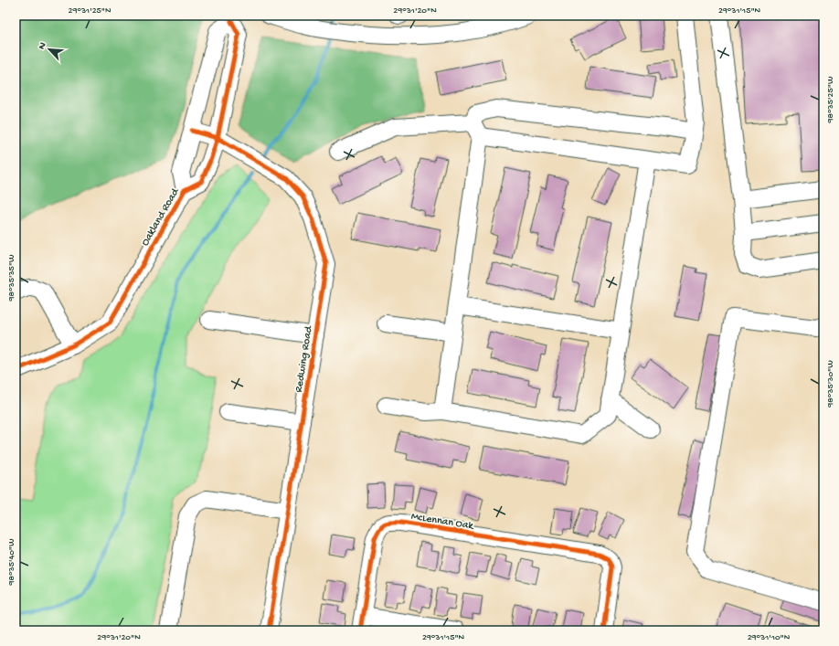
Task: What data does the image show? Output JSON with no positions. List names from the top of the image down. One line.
{"streets":{"street":["Oakland Road","Redwing Road","McLennan Oak"]},"crossings":[["Oakland Road","Redwing Road"]],"north":"top left","coordinates":["29°31'25\"N","29°31'20\"N","29°31'15\"N","98°35'25\"W","98°35'35\"W","98°35'30\"W","98°35'40\"W","29°31'10\"N"]}
